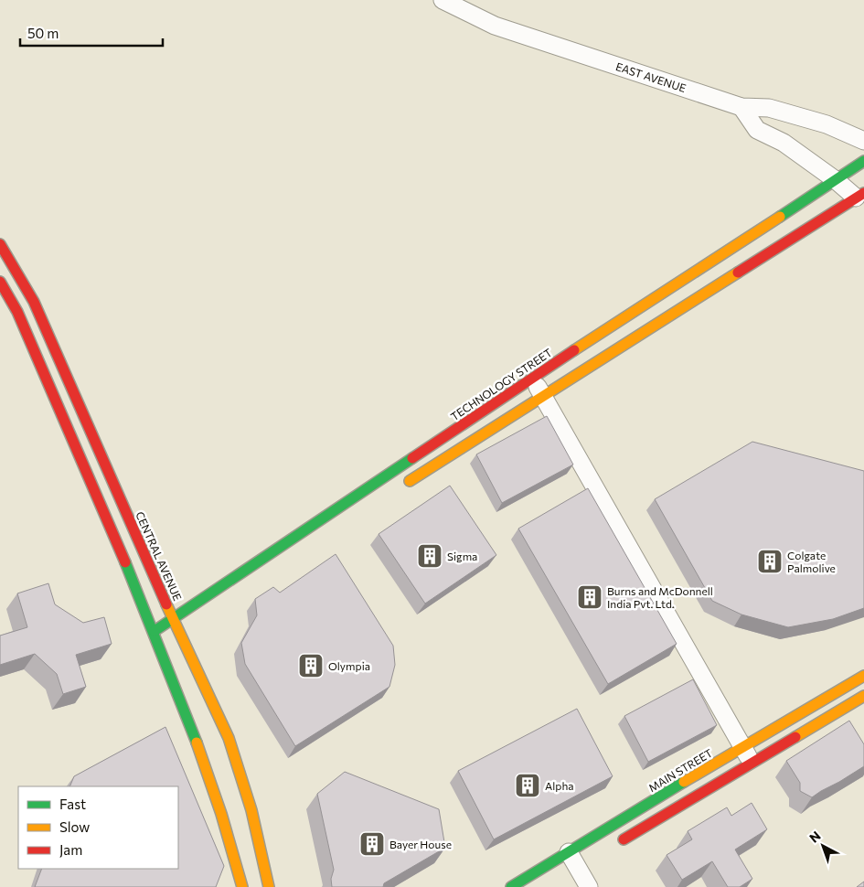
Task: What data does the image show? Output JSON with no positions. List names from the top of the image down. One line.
{"streets":{"main road":["TECHNOLOGY STREET","CENTRAL AVENUE","MAIN STREET"],"street":["EAST AVENUE"]},"crossings":[["TECHNOLOGY STREET","CENTRAL AVENUE"]],"places":{"building":["Sigma","Colgate Palmolive","Burns and McDonnell India Pvt. Ltd.","Olympia","Alpha","Bayer House"]},"legend":["Fast","Slow","Jam"],"scale_bar":"50 m","north":"top left"}
